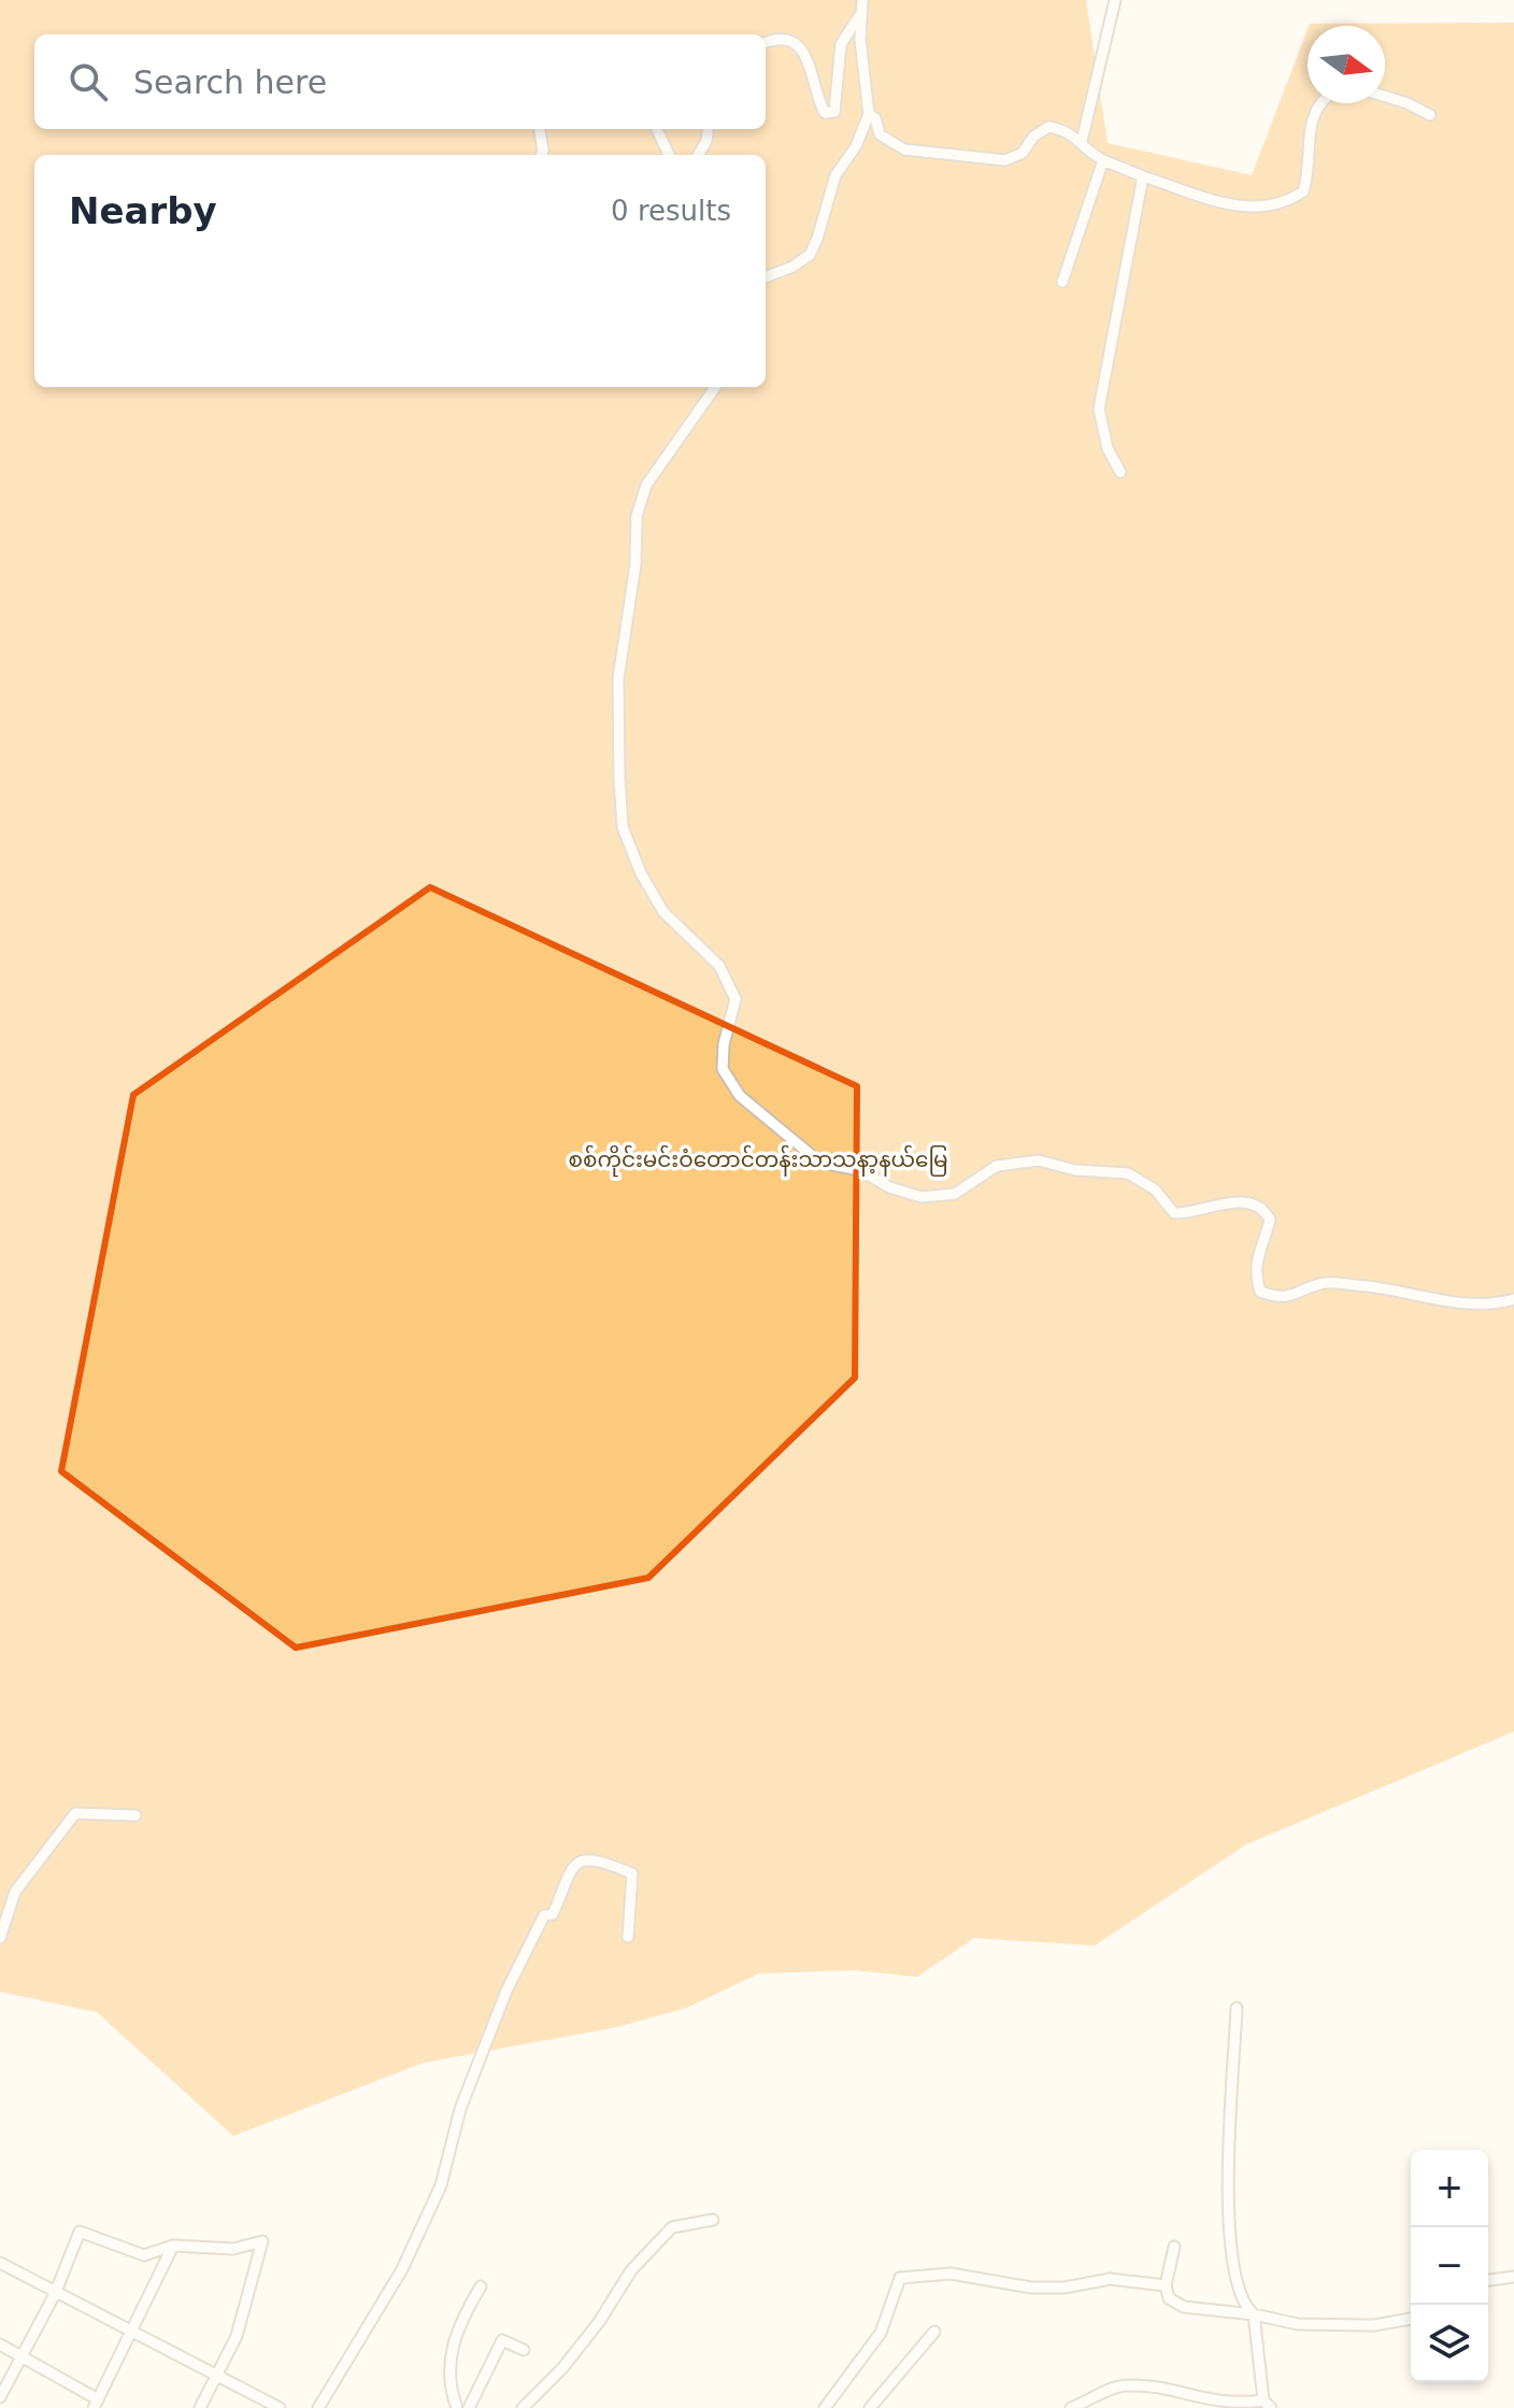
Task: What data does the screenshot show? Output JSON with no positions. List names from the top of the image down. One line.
{"parks":["စစ်ကိုင်းမင်းဝံတောင်တန်းသာသနာ့နယ်မြေ"],"north":"right","page":{"search":"Search here","heading":["Nearby","0 results"],"map_buttons":["+","−"]}}
